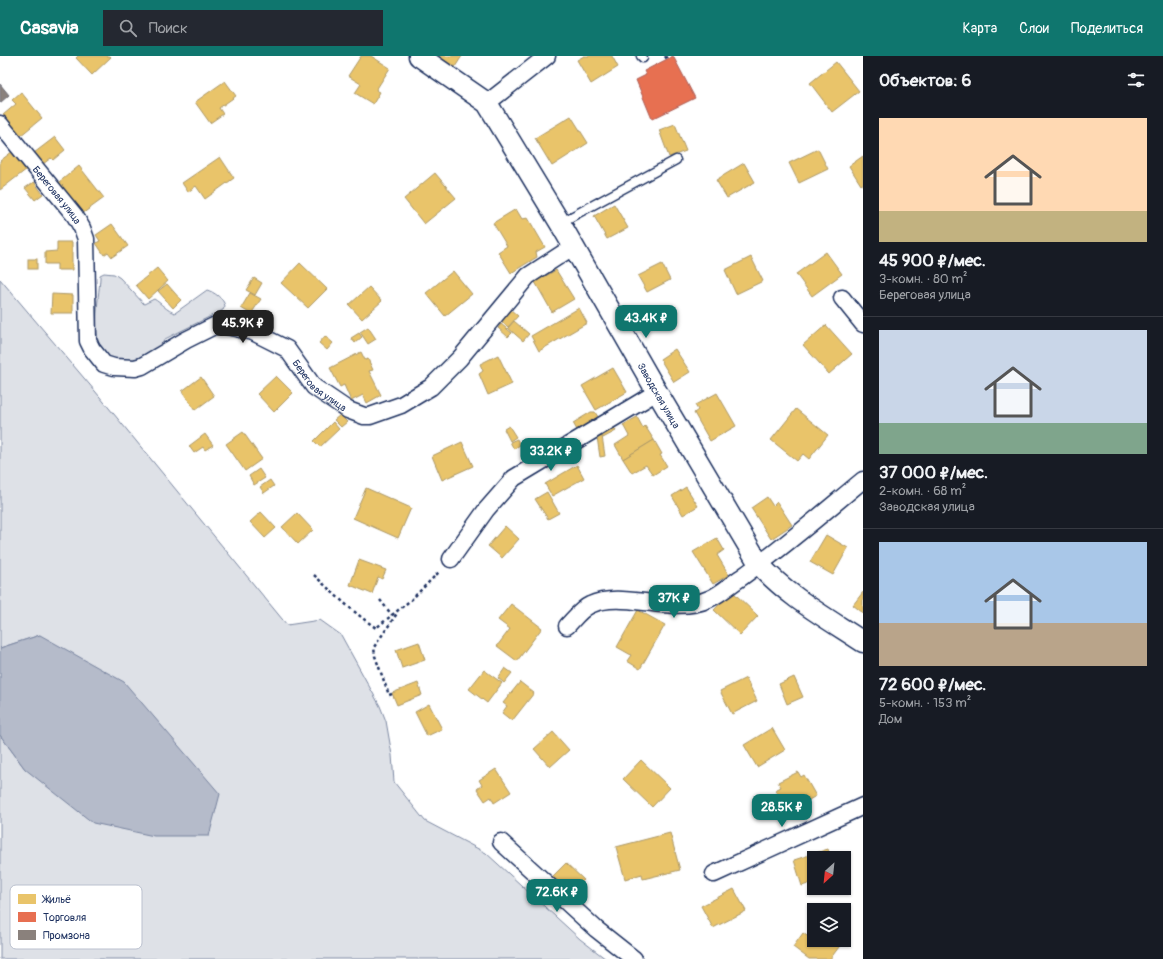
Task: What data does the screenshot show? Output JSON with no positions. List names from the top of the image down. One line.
{"streets":{"street":["Береговая улица","Заводская улица"]},"crossings":[["Береговая улица","Заводская улица"]],"legend":["Жильё","Торговля","Промзона"],"north":"bottom left","page":{"header":"Casavia","search":"Поиск","nav":["Карта","Слои","Поделиться"],"heading":"Объектов: 6","list":[{"name":"45 900 ₽/мес.","note":"3-комн. · 80 m² · Береговая улица"},{"name":"37 000 ₽/мес.","note":"2-комн. · 68 m² · Заводская улица"},{"name":"72 600 ₽/мес.","note":"5-комн. · 153 m² · Дом"}],"price":["43.4K ₽","45.9K ₽","33.2K ₽","37K ₽","28.5K ₽","72.6K ₽"]}}
